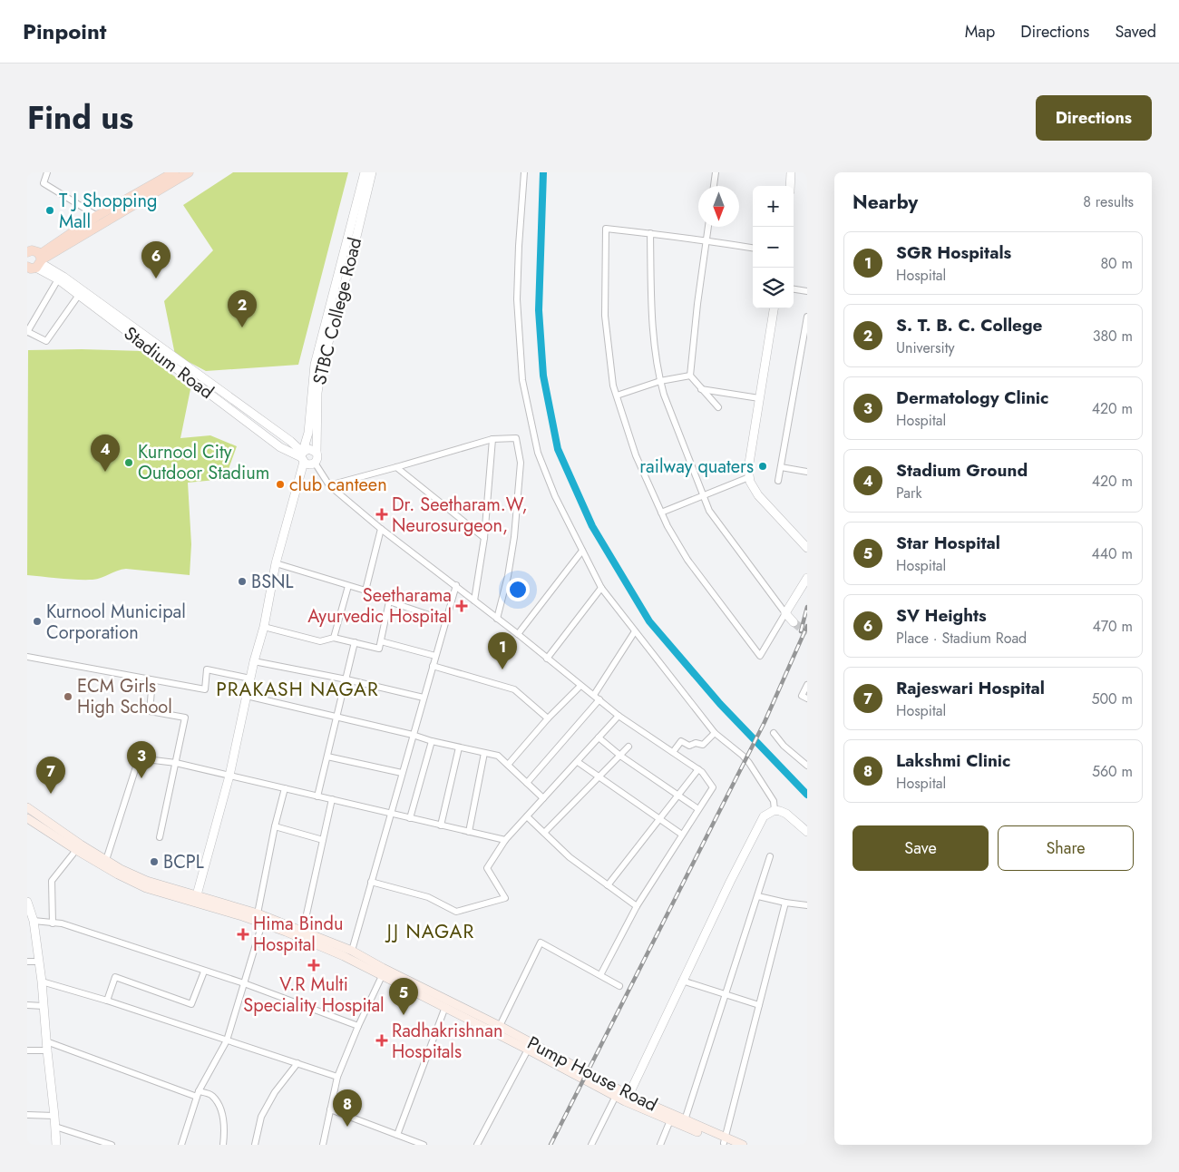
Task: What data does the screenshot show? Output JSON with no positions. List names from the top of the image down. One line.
{"streets":{"main road":["Pump House Road"],"street":["STBC College Road","Stadium Road"]},"crossings":[["STBC College Road","Stadium Road"],["STBC College Road","Pump House Road"]],"districts":["PRAKASH NAGAR","JJ NAGAR"],"places":{"other":["T J Shopping Mall","Kurnool City Outdoor Stadium","railway quaters","club canteen","BSNL","Kurnool Municipal Corporation","ECM Girls High School","BCPL"],"health":["Dr. Seetharam.W, Neurosurgeon,","Seetharama Ayurvedic Hospital","Hima Bindu Hospital","V.R Multi Speciality Hospital","Radhakrishnan Hospitals"]},"north":"bottom","page":{"header":"Pinpoint","nav":["Map","Directions","Saved"],"title":"Find us","buttons":["Directions",["Save","Share"]],"heading":["Nearby","8 results"],"map_buttons":["+","−"],"list":[{"mark":"1","name":"SGR Hospitals","note":"Hospital","value":"80 m"},{"mark":"2","name":"S. T. B. C. College","note":"University","value":"380 m"},{"mark":"3","name":"Dermatology Clinic","note":"Hospital","value":"420 m"},{"mark":"4","name":"Stadium Ground","note":"Park","value":"420 m"},{"mark":"5","name":"Star Hospital","note":"Hospital","value":"440 m"},{"mark":"6","name":"SV Heights","note":"Place · Stadium Road","value":"470 m"},{"mark":"7","name":"Rajeswari Hospital","note":"Hospital","value":"500 m"},{"mark":"8","name":"Lakshmi Clinic","note":"Hospital","value":"560 m"}],"pins":["6","2","4","1","3","7","5","8"]}}
